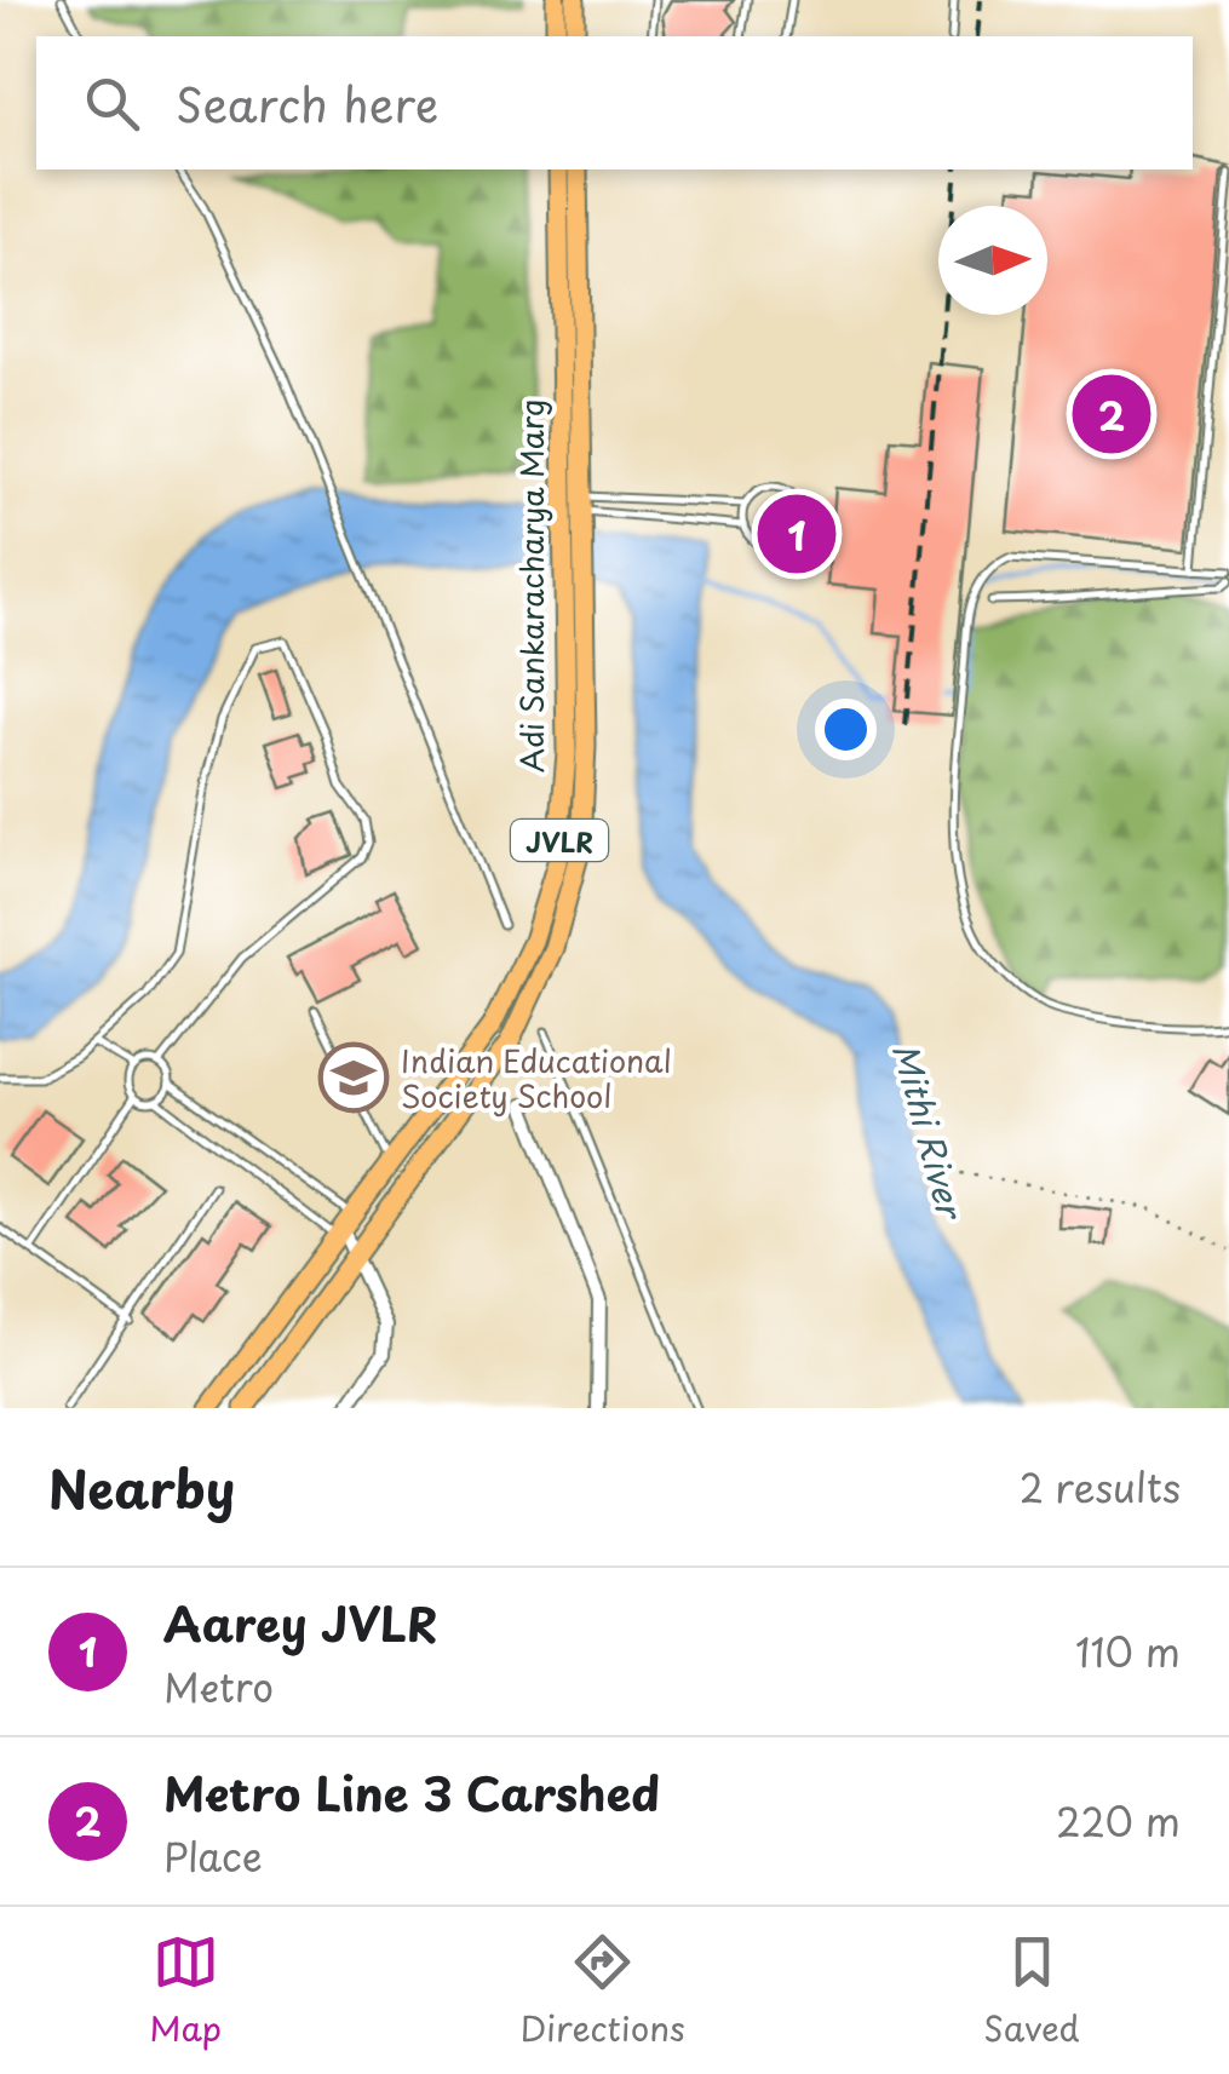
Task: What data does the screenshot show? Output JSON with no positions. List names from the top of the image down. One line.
{"streets":{"main road":["Adi Sankaracharya Marg","JVLR"]},"water":["Mithi River"],"places":{"school or university":["Indian Educational Society School"]},"north":"right","page":{"search":"Search here","pins":["2","1"],"heading":["Nearby","2 results"],"list":[{"mark":"1","name":"Aarey JVLR","note":"Metro","value":"110 m"},{"mark":"2","name":"Metro Line 3 Carshed","note":"Place","value":"220 m"}],"nav":["Map","Directions","Saved"]}}
